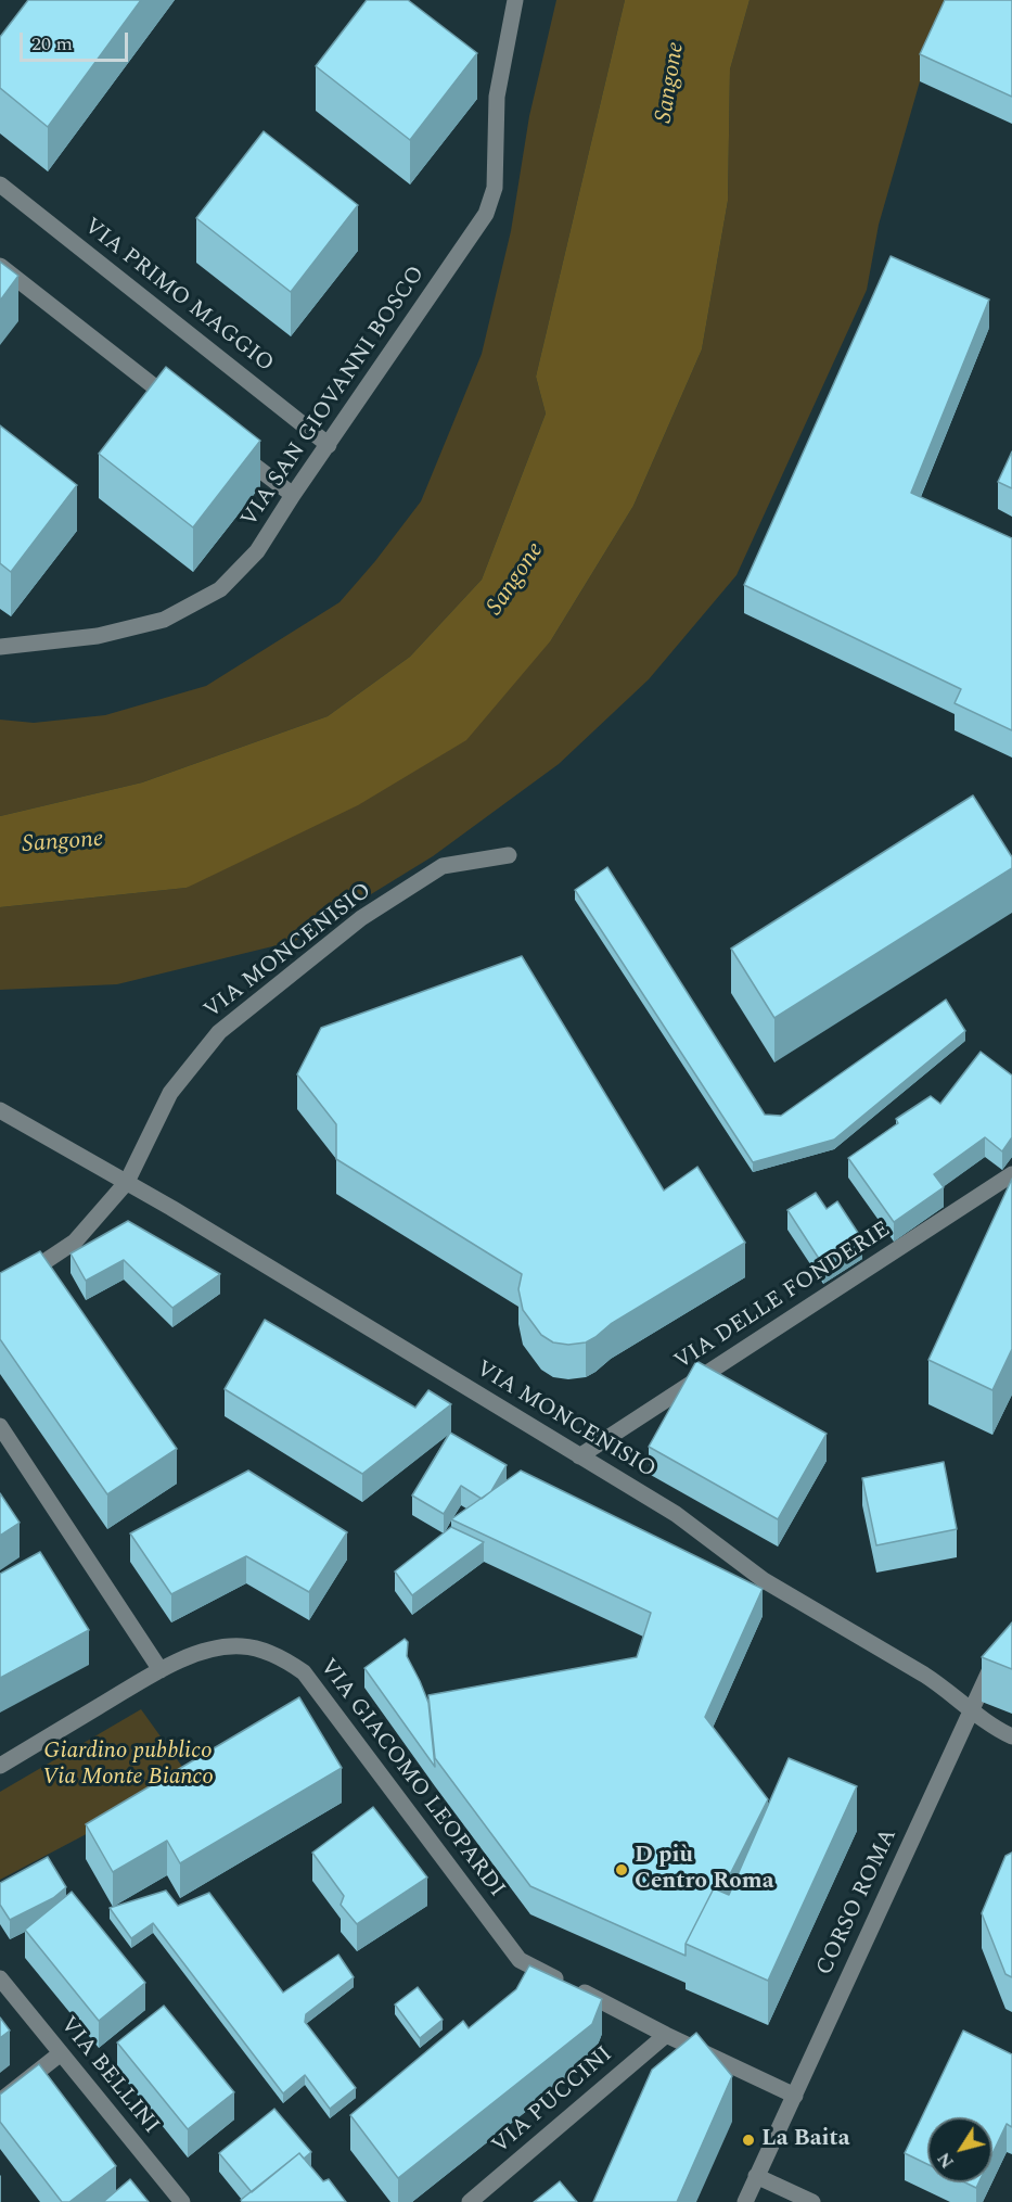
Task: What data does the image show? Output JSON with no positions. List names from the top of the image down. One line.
{"streets":{"street":["VIA PRIMO MAGGIO","VIA SAN GIOVANNI BOSCO","VIA MONCENISIO","VIA DELLE FONDERIE","VIA GIACOMO LEOPARDI","CORSO ROMA","VIA BELLINI","VIA PUCCINI"]},"crossings":[["VIA PRIMO MAGGIO","VIA SAN GIOVANNI BOSCO"],["VIA MONCENISIO","VIA DELLE FONDERIE"],["VIA MONCENISIO","CORSO ROMA"],["VIA GIACOMO LEOPARDI","CORSO ROMA"],["VIA GIACOMO LEOPARDI","VIA PUCCINI"]],"water":["Sangone"],"parks":["Giardino pubblico Via Monte Bianco"],"places":["D più Centro Roma","La Baita"],"scale_bar":"20 m","north":"bottom left"}
